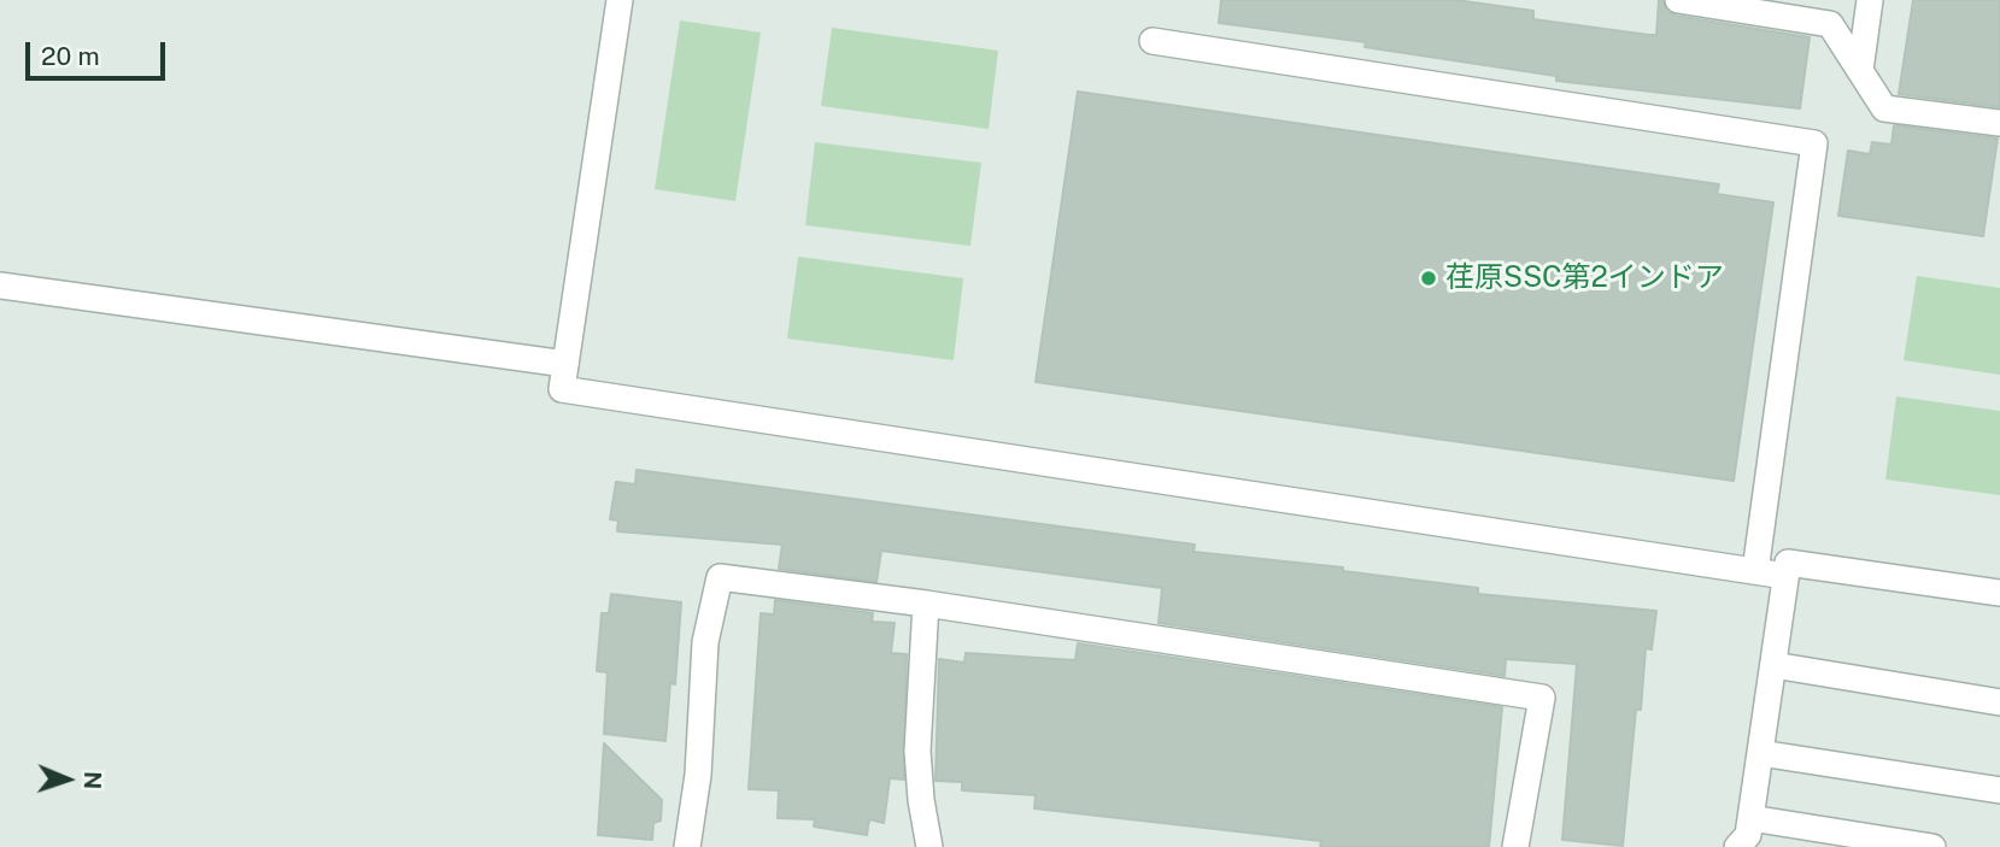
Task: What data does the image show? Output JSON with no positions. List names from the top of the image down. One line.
{"places":["荏原SSC第2インドア"],"scale_bar":"20 m","north":"right"}
